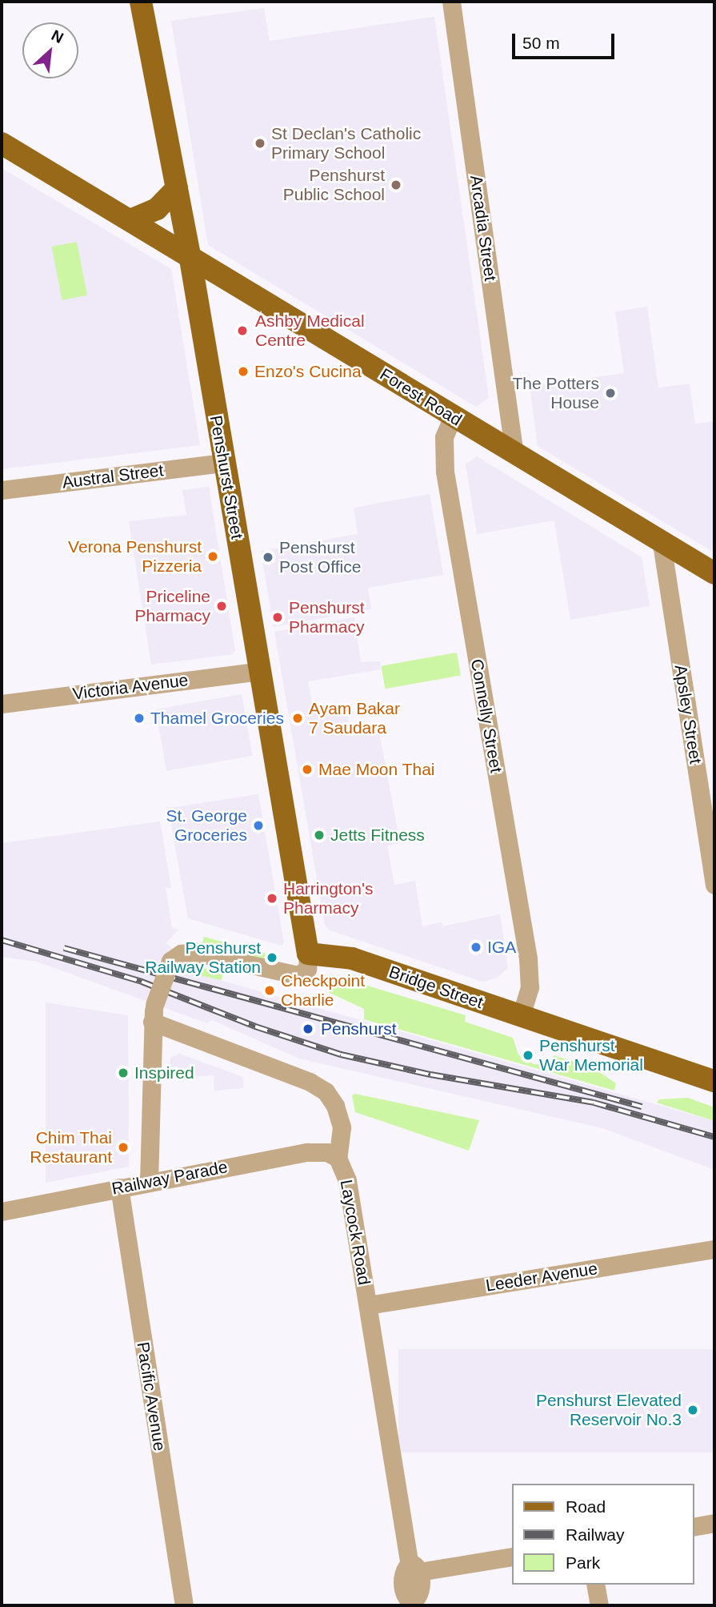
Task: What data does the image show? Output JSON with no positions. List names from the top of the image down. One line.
{"streets":{"main road":["Forest Road","Penshurst Street","Bridge Street"],"street":["Arcadia Street","Austral Street","Victoria Avenue","Apsley Street","Connelly Street","Railway Parade","Laycock Road","Leeder Avenue","Pacific Avenue"]},"crossings":[["Arcadia Street","Forest Road"],["Forest Road","Penshurst Street"],["Forest Road","Apsley Street"],["Forest Road","Connelly Street"],["Austral Street","Penshurst Street"],["Penshurst Street","Victoria Avenue"],["Penshurst Street","Bridge Street"],["Connelly Street","Bridge Street"],["Railway Parade","Laycock Road"],["Railway Parade","Pacific Avenue"],["Laycock Road","Leeder Avenue"]],"places":["St Declan's Catholic Primary School","Penshurst Public School","Ashby Medical Centre","Enzo's Cucina","The Potters House","Verona Penshurst Pizzeria","Penshurst Post Office","Priceline Pharmacy","Penshurst Pharmacy","Thamel Groceries","Ayam Bakar 7 Saudara","Mae Moon Thai","St. George Groceries","Jetts Fitness","Harrington's Pharmacy","IGA","Penshurst Railway Station","Checkpoint Charlie","Penshurst","Penshurst War Memorial","Inspired","Chim Thai Restaurant","Penshurst Elevated Reservoir No.3"],"legend":["Road","Railway","Park"],"scale_bar":"50 m","north":"top right"}
